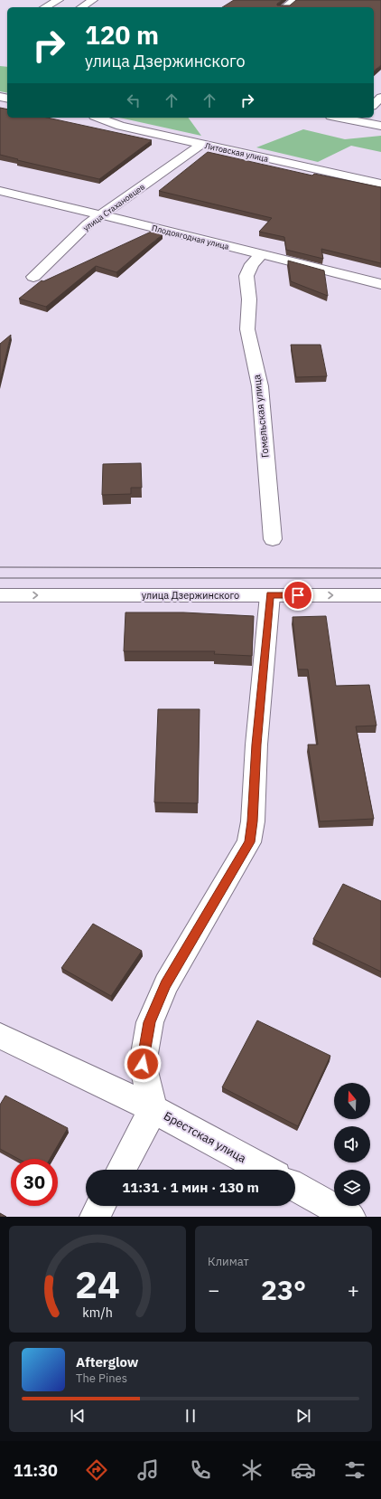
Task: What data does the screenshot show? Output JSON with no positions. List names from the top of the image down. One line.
{"streets":{"street":["Литовская улица","улица Стахановцев","Плодоягодная улица","Гомельская улица","улица Дзержинского","Брестская улица"]},"crossings":[["Литовская улица","улица Стахановцев"],["улица Стахановцев","Плодоягодная улица"],["Плодоягодная улица","Гомельская улица"]],"one_way":["улица Дзержинского"],"north":"top","page":{"turn":["120 m","улица Дзержинского"],"limit":"30","trip":"11:31 · 1 мин · 130 m","tile":"Климат","heat":["−","23°","+"],"song":["Afterglow","The Pines"],"tabs":"11:30","gauge":["24","km/h"]}}
